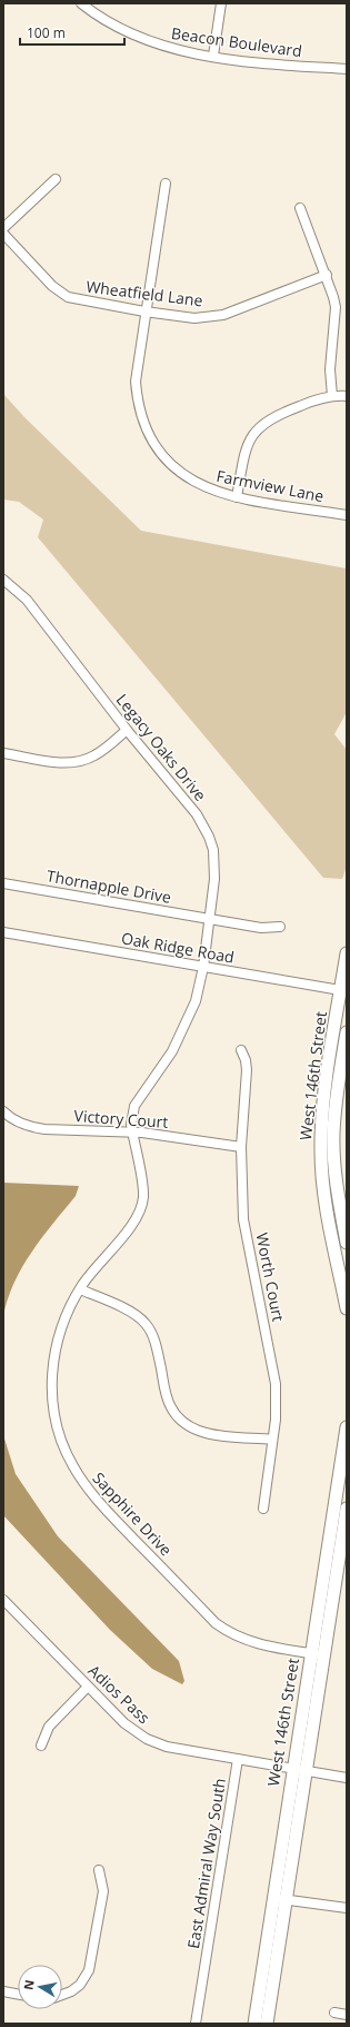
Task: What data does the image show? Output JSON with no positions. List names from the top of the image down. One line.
{"streets":{"main road":["West 146th Street"],"street":["Beacon Boulevard","Wheatfield Lane","Farmview Lane","Legacy Oaks Drive","Thornapple Drive","Oak Ridge Road","Victory Court","Worth Court","Sapphire Drive","Adios Pass","East Admiral Way South"]},"crossings":[["Wheatfield Lane","Farmview Lane"],["Legacy Oaks Drive","Thornapple Drive"],["Legacy Oaks Drive","Oak Ridge Road"],["Legacy Oaks Drive","Sapphire Drive"],["Oak Ridge Road","West 146th Street"],["Oak Ridge Road","Sapphire Drive"],["West 146th Street","Sapphire Drive"],["West 146th Street","Adios Pass"],["Victory Court","Worth Court"],["Victory Court","Sapphire Drive"],["Adios Pass","East Admiral Way South"]],"scale_bar":"100 m","north":"left"}
